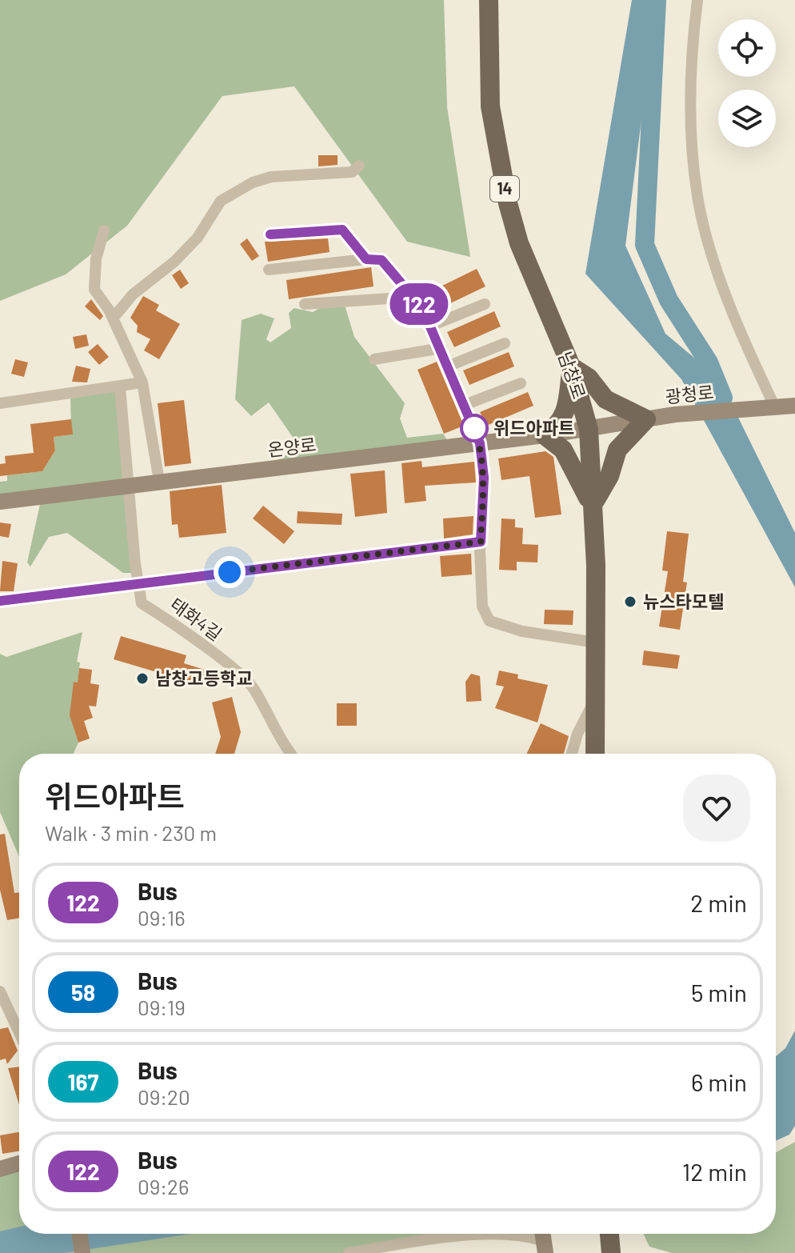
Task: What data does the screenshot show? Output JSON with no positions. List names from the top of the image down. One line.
{"streets":{"main road":["14","남창로","광청로","온양로"],"street":["태화4길"]},"crossings":[["남창로","광청로"],["남창로","온양로"],["광청로","온양로"],["온양로","태화4길"]],"places":["위드아파트","뉴스타모텔","남창고등학교"],"lines":["bus line 122"],"page":{"on_map":"122","heading":["위드아파트","Walk · 3 min · 230 m"],"list":[{"mark":"122","name":"Bus","note":"09:16","value":"2 min"},{"mark":"58","name":"Bus","note":"09:19","value":"5 min"},{"mark":"167","name":"Bus","note":"09:20","value":"6 min"},{"mark":"122","name":"Bus","note":"09:26","value":"12 min"}]}}
